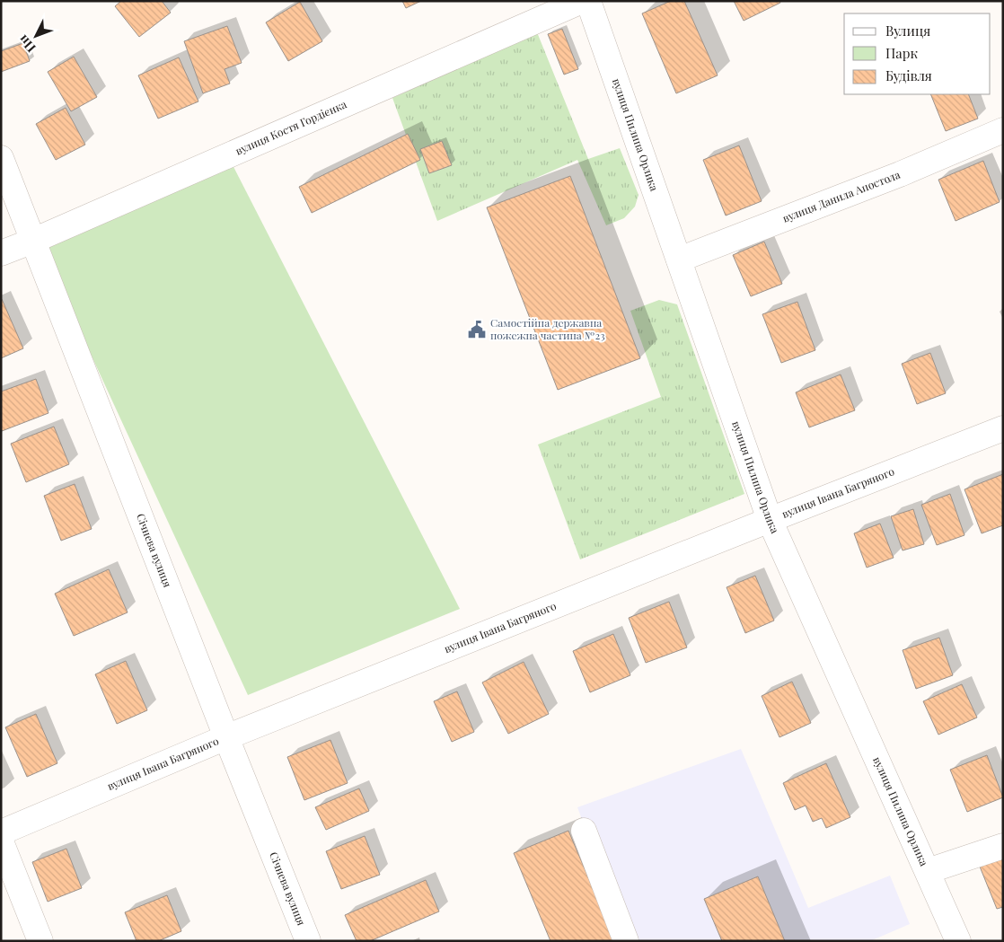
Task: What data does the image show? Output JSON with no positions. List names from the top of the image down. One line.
{"streets":{"street":["вулиця Костя Гордієнка","вулиця Пилипа Орлика","вулиця Данила Апостола","вулиця Івана Багряного","Січнева вулиця"]},"crossings":[["вулиця Костя Гордієнка","Січнева вулиця"],["вулиця Пилипа Орлика","вулиця Данила Апостола"],["вулиця Пилипа Орлика","вулиця Івана Багряного"],["вулиця Івана Багряного","Січнева вулиця"]],"places":{"public building":["Самостійна державна пожежна частина №23"]},"legend":["Вулиця","Парк","Будівля"],"north":"bottom left"}
